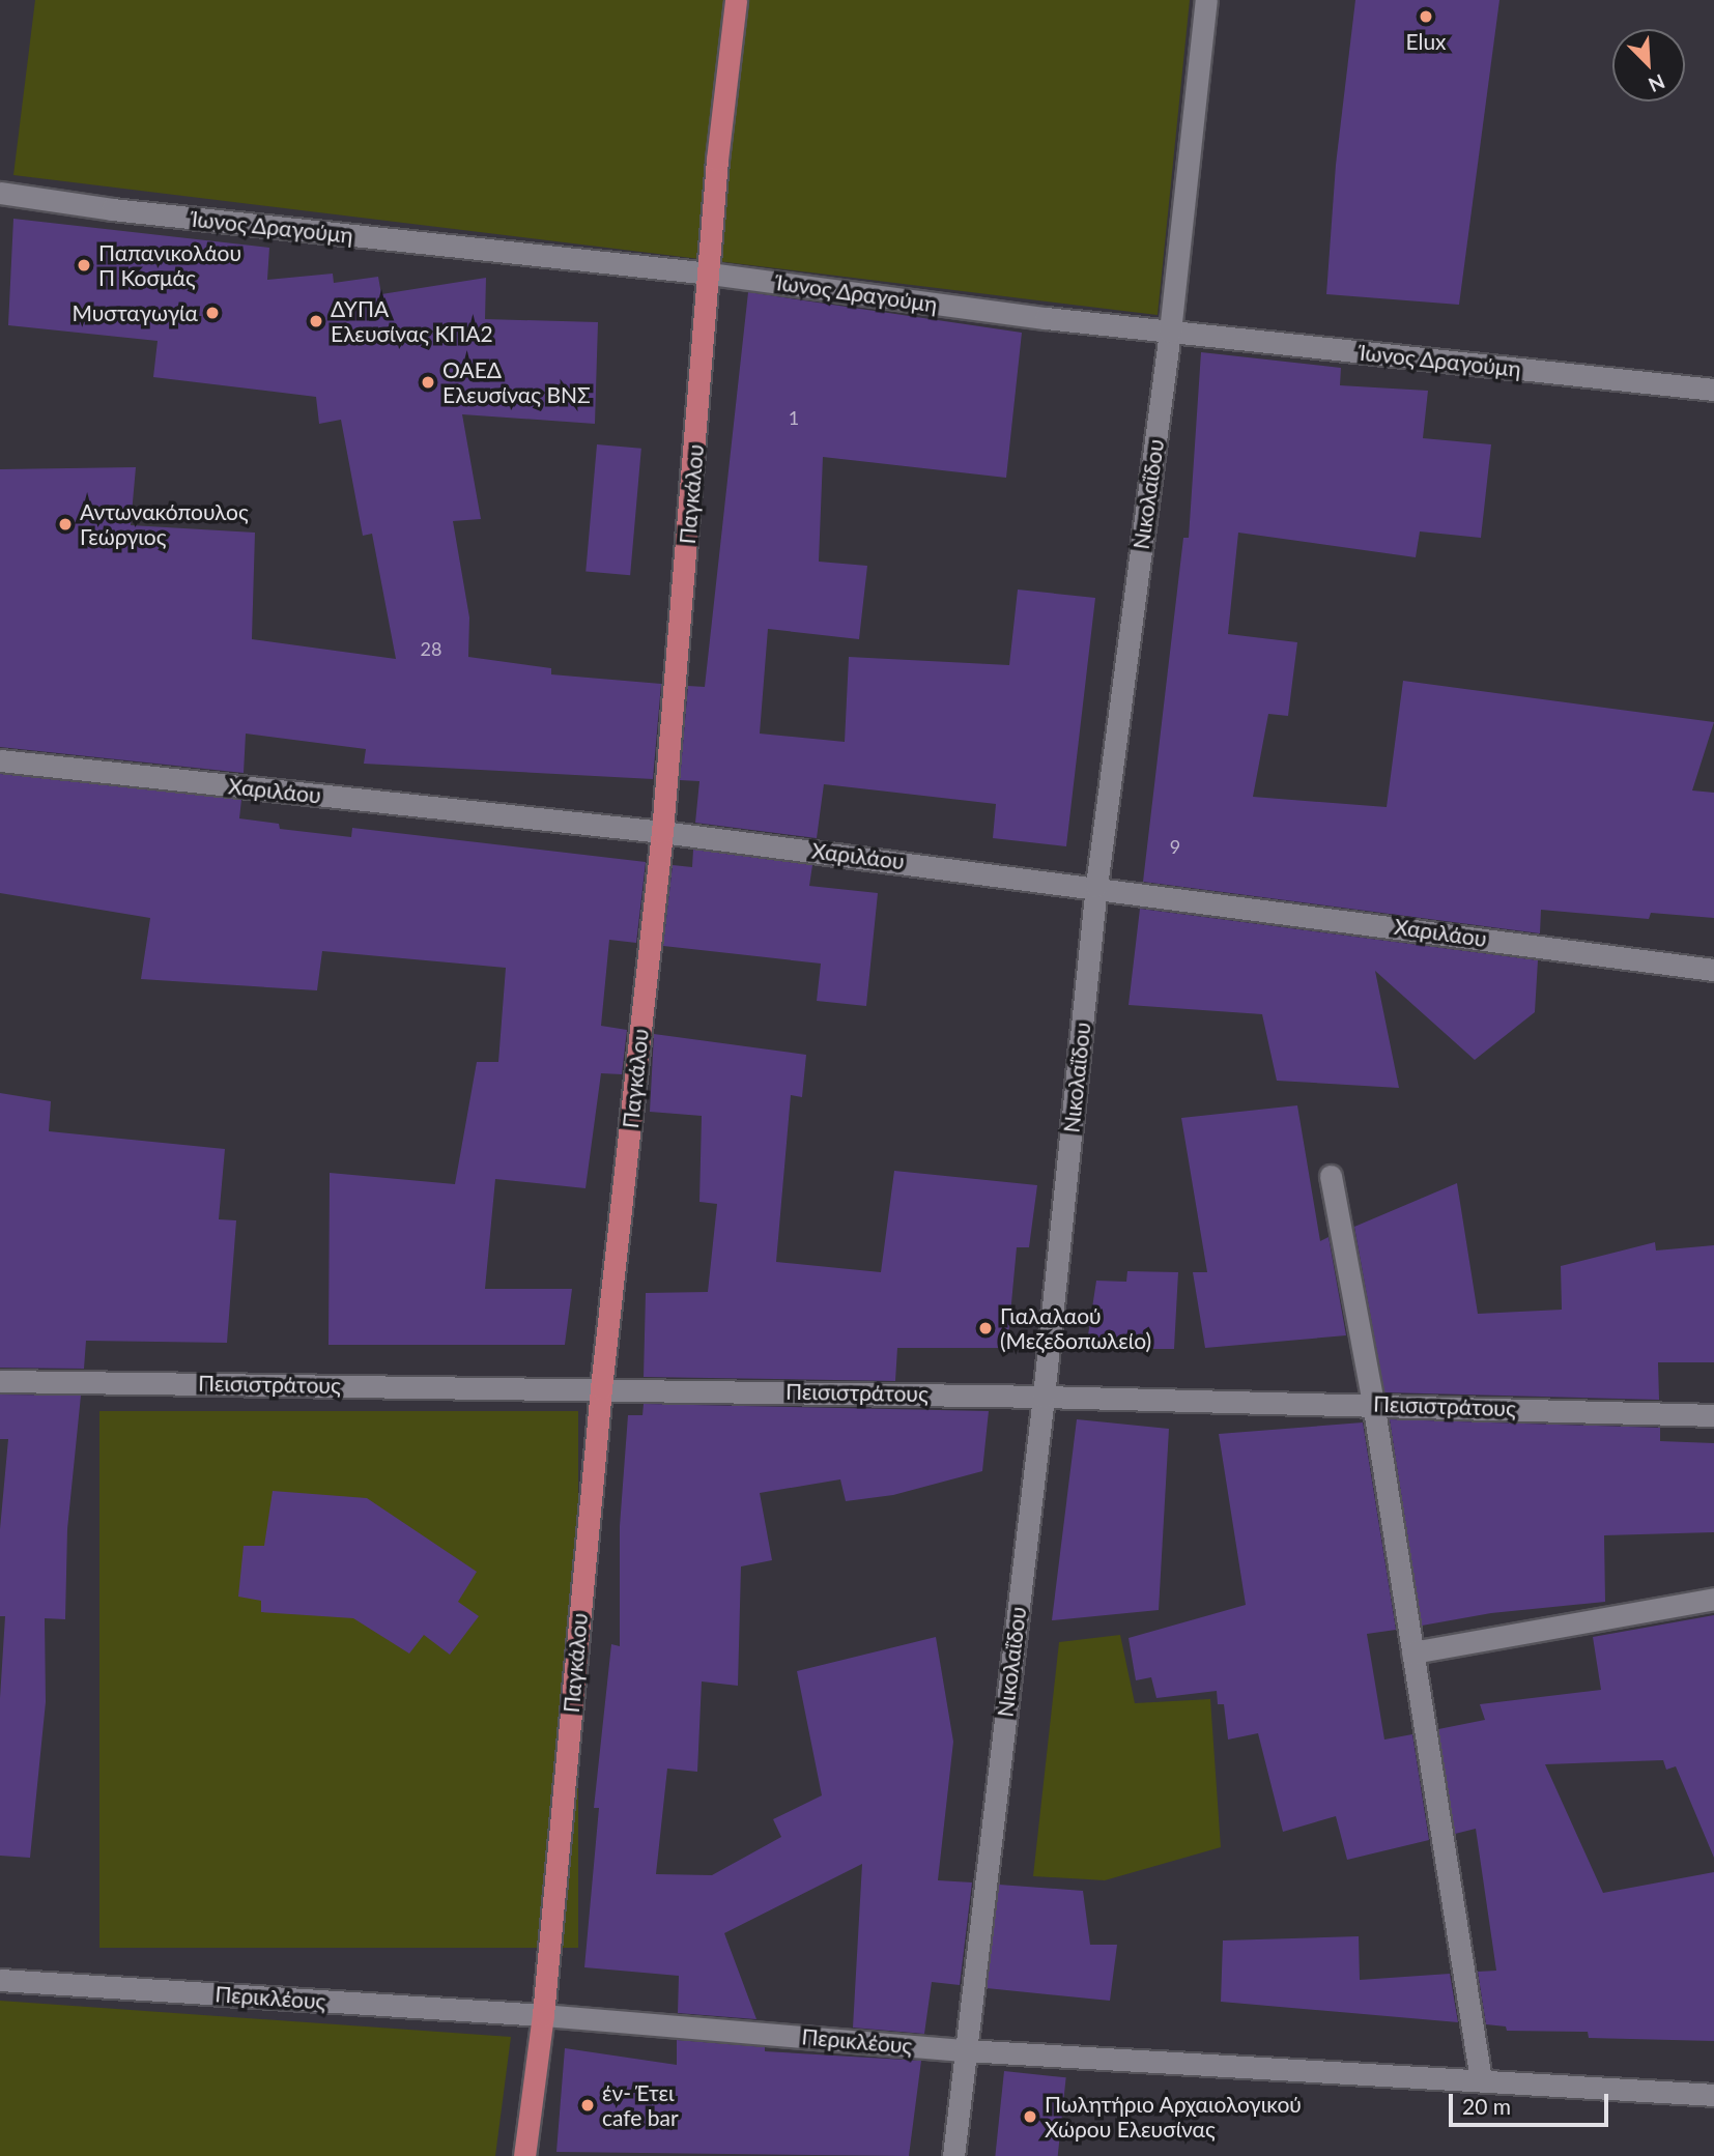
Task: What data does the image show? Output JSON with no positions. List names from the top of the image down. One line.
{"streets":{"main road":["Παγκάλου"],"street":["Ίωνος Δραγούμη","Νικολαΐδου","Χαριλάου","Πεισιστράτους","Περικλέους"]},"crossings":[["Ίωνος Δραγούμη","Παγκάλου"],["Ίωνος Δραγούμη","Νικολαΐδου"],["Παγκάλου","Χαριλάου"],["Παγκάλου","Πεισιστράτους"],["Παγκάλου","Περικλέους"],["Νικολαΐδου","Χαριλάου"],["Νικολαΐδου","Πεισιστράτους"],["Νικολαΐδου","Περικλέους"]],"places":["Elux","Παπανικολάου Π Κοσμάς","Μυσταγωγία","ΔΥΠΑ Ελευσίνας ΚΠΑ2","ΟΑΕΔ Ελευσίνας ΒΝΣ","Αντωνακόπουλος Γεώργιος","Γιαλαλαού (Μεζεδοπωλείο)","έν- Έτει cafe bar","Πωλητήριο Αρχαιολογικού Χώρου Ελευσίνας"],"house_numbers":["1","28","9"],"scale_bar":"20 m","north":"bottom right"}
